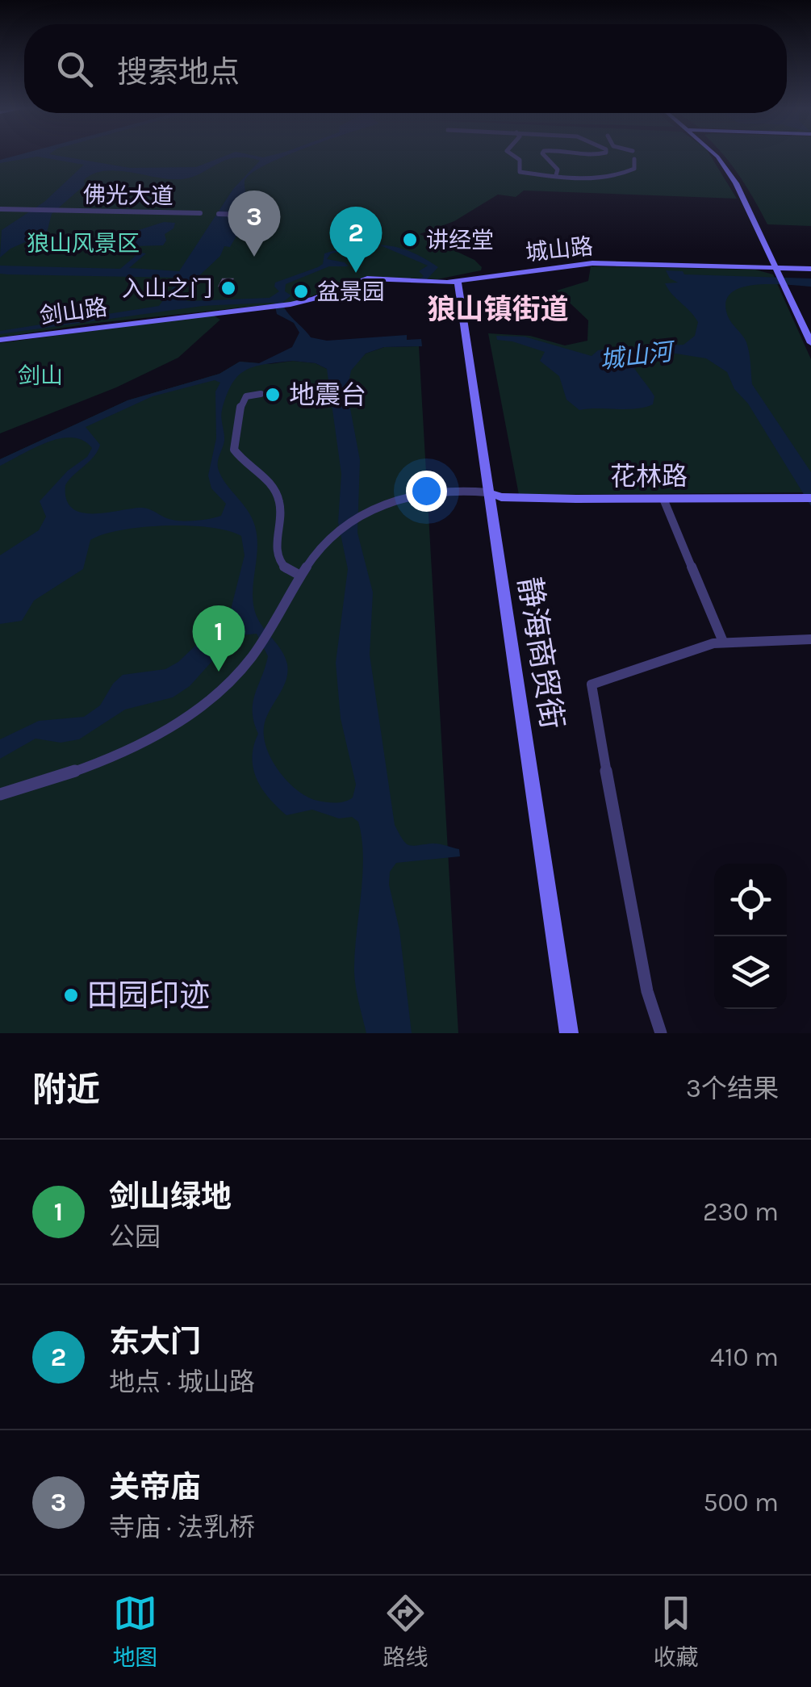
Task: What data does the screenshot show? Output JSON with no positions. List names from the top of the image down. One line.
{"streets":{"street":["佛光大道","城山路","剑山路","花林路","静海商贸街"]},"crossings":[["城山路","剑山路"],["城山路","静海商贸街"],["花林路","静海商贸街"]],"districts":["狼山镇街道"],"water":["城山河"],"parks":["狼山风景区","剑山"],"places":["讲经堂","入山之门","盆景园","地震台","田园印迹"],"page":{"search":"搜索地点","pins":["3","2","1"],"heading":["附近","3个结果"],"list":[{"mark":"1","name":"剑山绿地","note":"公园","value":"230 m"},{"mark":"2","name":"东大门","note":"地点 · 城山路","value":"410 m"},{"mark":"3","name":"关帝庙","note":"寺庙 · 法乳桥","value":"500 m"}],"nav":["地图","路线","收藏"]}}
